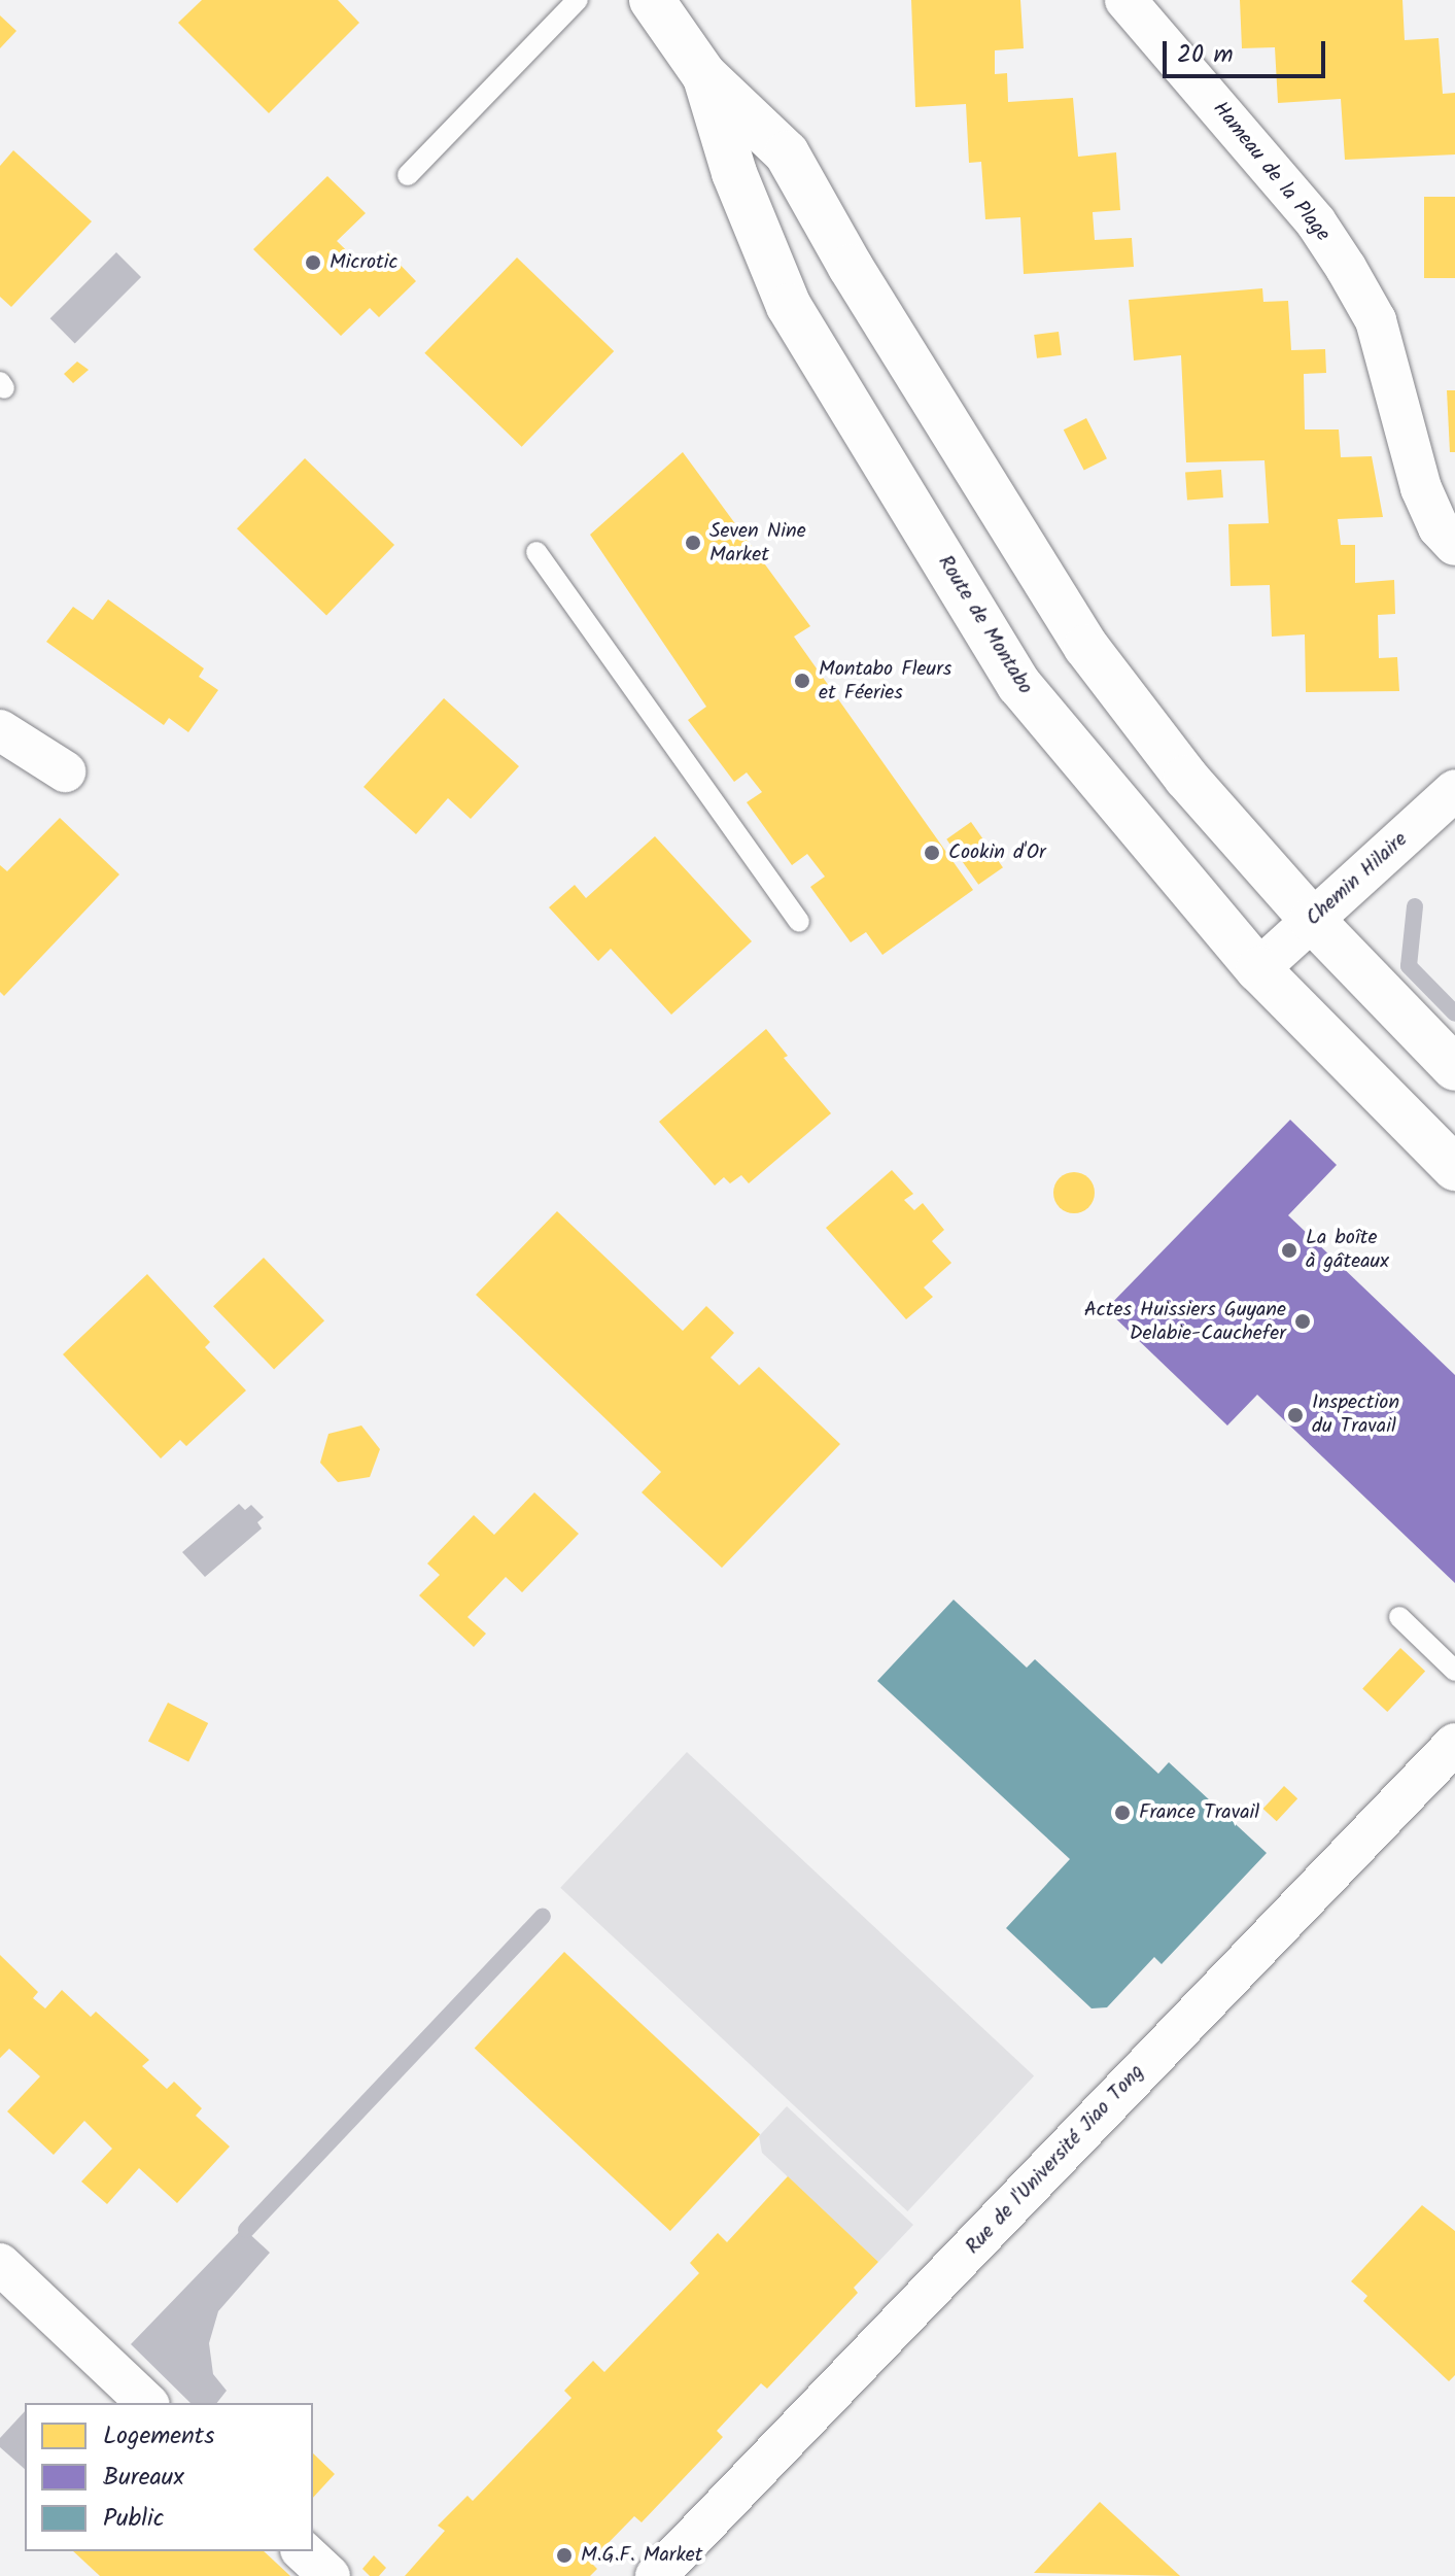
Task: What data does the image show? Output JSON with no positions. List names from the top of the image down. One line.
{"streets":{"main road":["Route de Montabo"],"street":["Hameau de la Plage","Chemin Hilaire","Rue de l'Université Jiao Tong"]},"crossings":[["Route de Montabo","Chemin Hilaire"]],"places":["Microtic","Seven Nine Market","Montabo Fleurs et Féeries","Cookin d'Or","La boîte à gâteaux","Actes Huissiers Guyane Delabie-Cauchefer","Inspection du Travail","France Travail","M.G.F. Market"],"legend":["Logements","Bureaux","Public"],"scale_bar":"20 m"}
